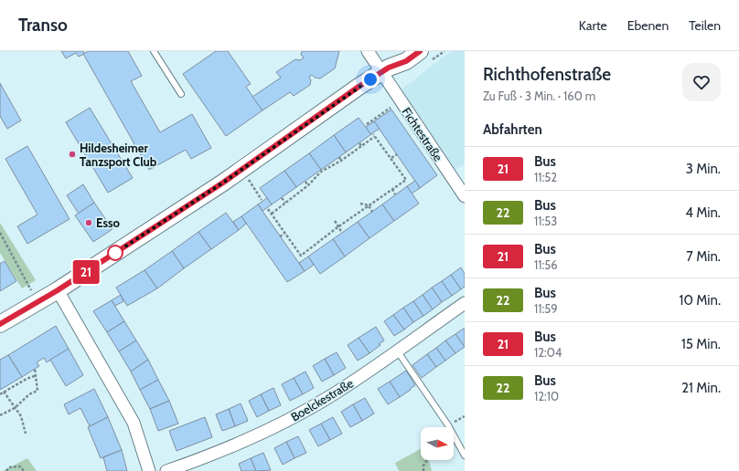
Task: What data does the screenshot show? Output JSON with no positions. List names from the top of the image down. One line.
{"streets":{"street":["Fichtestraße","Boelckestraße"]},"places":["Hildesheimer Tanzsport Club","Esso"],"lines":["bus line 21"],"north":"right","page":{"header":"Transo","nav":["Karte","Ebenen","Teilen"],"on_map":"21","heading":[["Richthofenstraße","Zu Fuß · 3 Min. · 160 m"],"Abfahrten"],"list":[{"mark":"21","name":"Bus","note":"11:52","value":"3 Min."},{"mark":"22","name":"Bus","note":"11:53","value":"4 Min."},{"mark":"21","name":"Bus","note":"11:56","value":"7 Min."},{"mark":"22","name":"Bus","note":"11:59","value":"10 Min."},{"mark":"21","name":"Bus","note":"12:04","value":"15 Min."},{"mark":"22","name":"Bus","note":"12:10","value":"21 Min."}]}}
